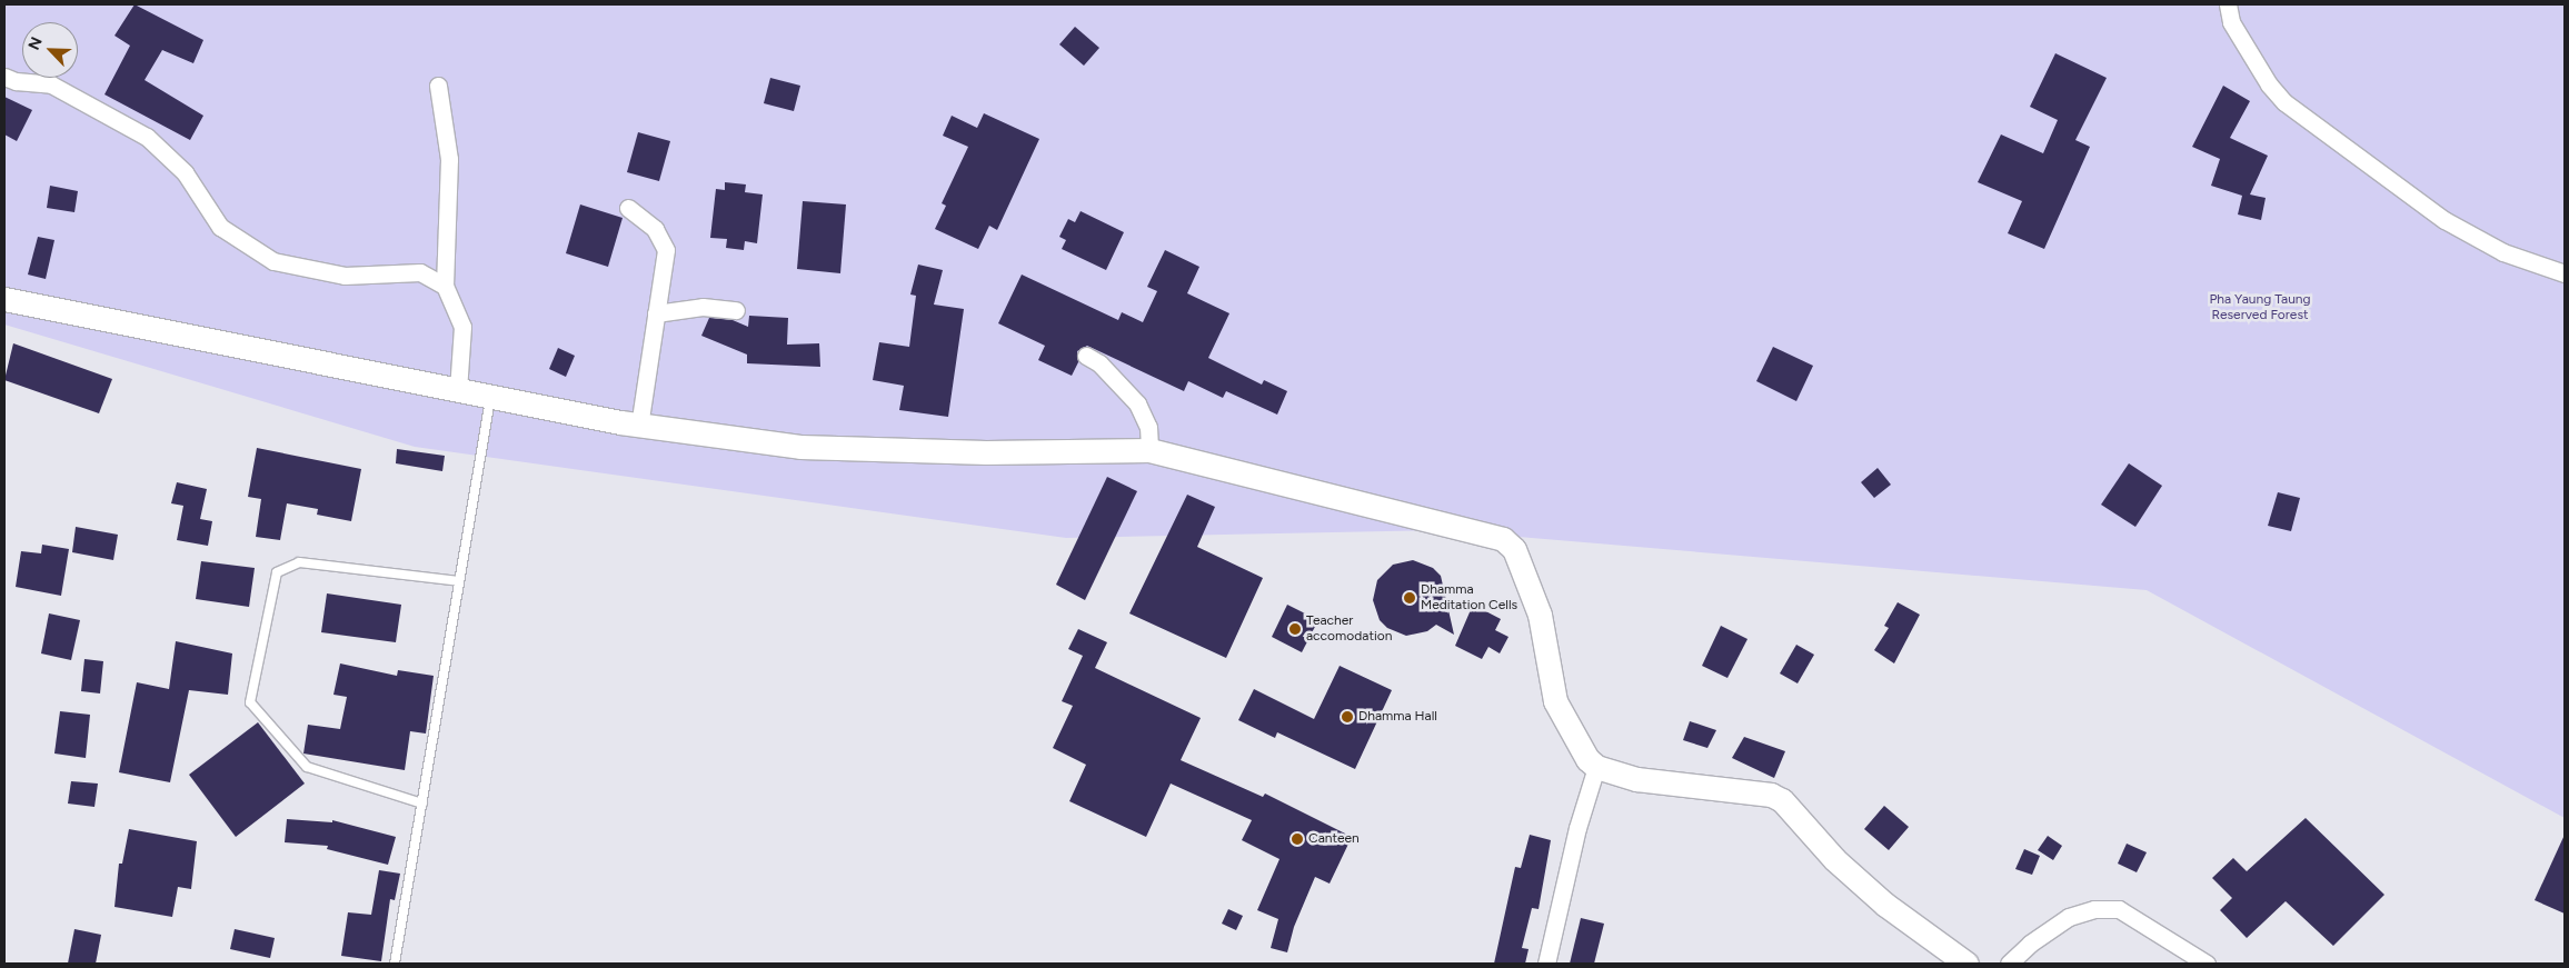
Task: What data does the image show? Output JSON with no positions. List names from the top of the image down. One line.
{"parks":["Pha Yaung Taung Reserved Forest"],"places":["Dhamma Meditation Cells","Teacher accomodation","Dhamma Hall","Canteen"],"north":"top left"}
